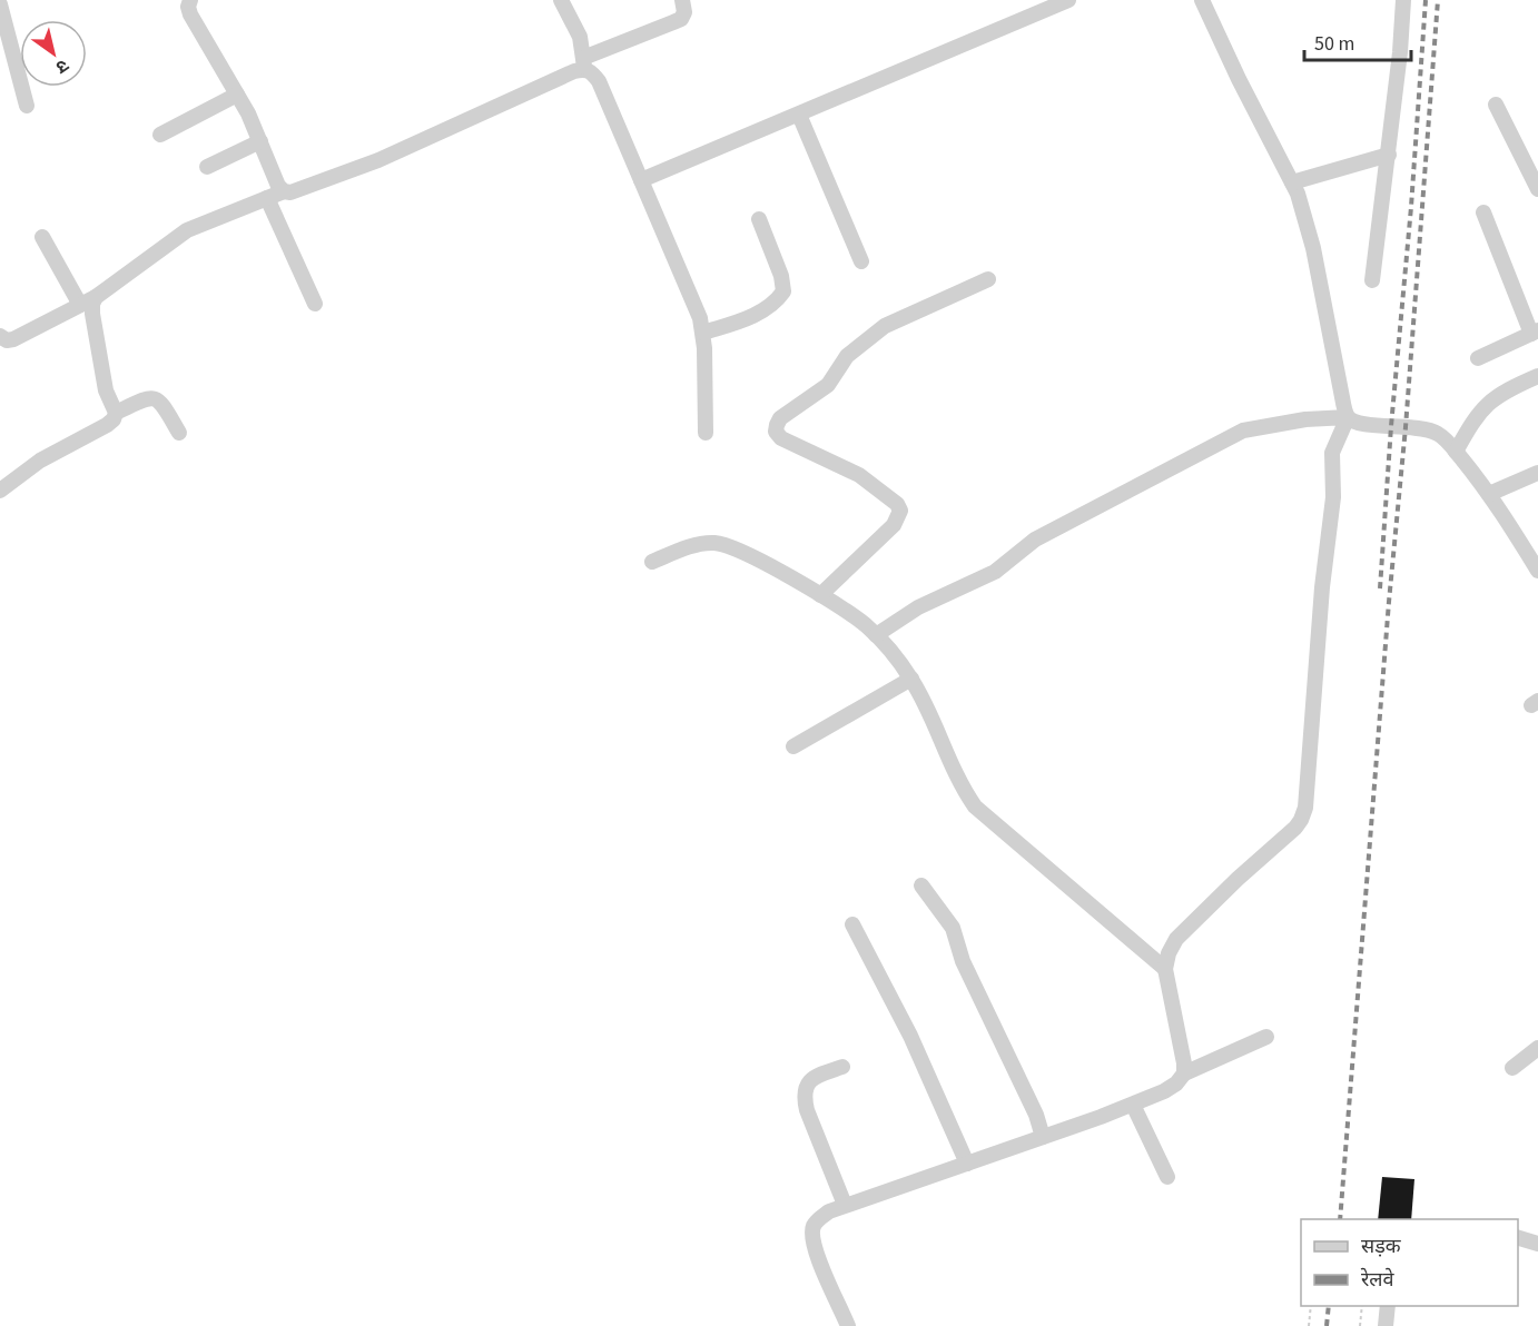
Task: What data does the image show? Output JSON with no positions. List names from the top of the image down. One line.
{"legend":["सड़क","रेलवे"],"scale_bar":"50 m","north":"bottom right"}
